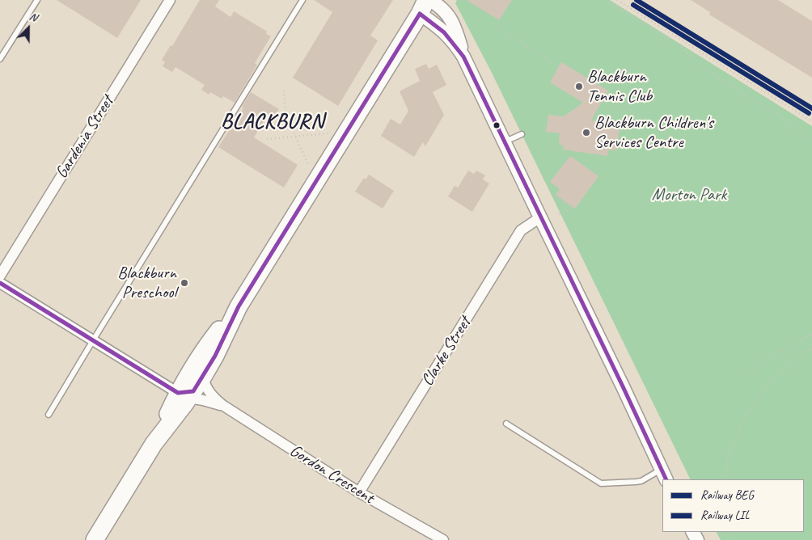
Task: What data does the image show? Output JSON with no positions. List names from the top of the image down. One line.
{"streets":{"street":["Gardenia Street","Clarke Street","Gordon Crescent"]},"crossings":[["Clarke Street","Gordon Crescent"]],"districts":["BLACKBURN"],"parks":["Morton Park"],"places":["Blackburn Tennis Club","Blackburn Children's Services Centre","Blackburn Preschool"],"lines":["rail line BEG","rail line LIL"],"legend":["Railway BEG","Railway LIL"],"north":"top right"}
